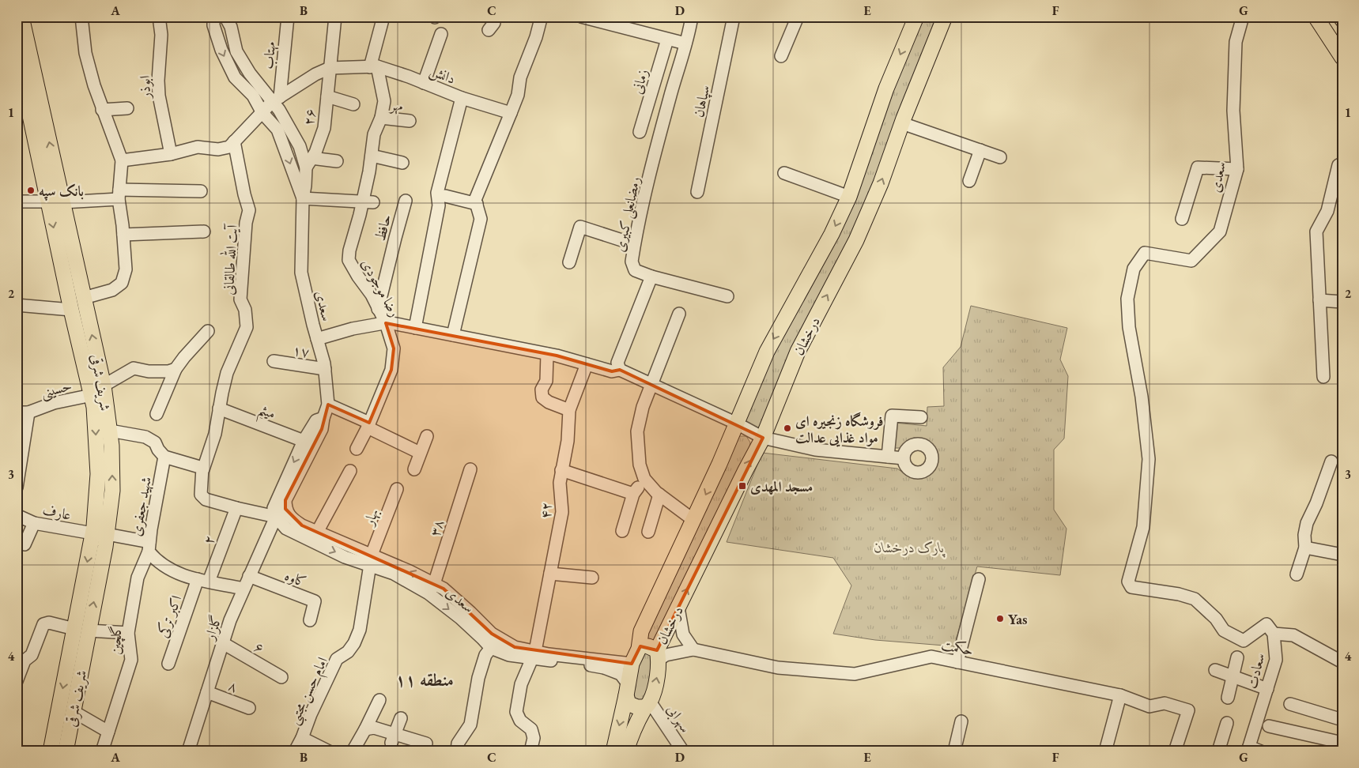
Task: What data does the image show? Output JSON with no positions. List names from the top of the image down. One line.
{"streets":{"main road":["درخشان","شریف شرقی"],"street":["مهتاب","دانش","زمانی","ابوذر","سپاهان","مهر","۲۶","سعدی","رمضانعلی کبیری","حافظ","آیت الله طالقانی","رضا موجودی","۱۷","حسینی","میثم","شهید جعفری","۴۲","عارف","بهار","۳۸","۲","کاوه","اکبر ترکی","گلزار","گلچین","۶","حکمت","سعادت","۸","امام حسن مجتبی","سهرابی"]},"crossings":[["مهتاب","دانش"],["مهتاب","سعدی"],["دانش","۲۶"],["دانش","سعدی"],["دانش","رضا موجودی"],["مهر","رضا موجودی"],["۲۶","سعدی"],["سعدی","درخشان"],["سعدی","۱۷"],["سعدی","میثم"],["سعدی","۴۲"],["سعدی","بهار"],["سعدی","۳۸"],["سعدی","گلزار"],["سعدی","سعادت"],["سعدی","امام حسن مجتبی"],["حافظ","رضا موجودی"],["آیت الله طالقانی","میثم"],["آیت الله طالقانی","۲"],["درخشان","سهرابی"],["شریف شرقی","حسینی"],["شریف شرقی","عارف"],["شهید جعفری","عارف"],["شهید جعفری","۲"],["شهید جعفری","اکبر ترکی"],["شهید جعفری","گلزار"],["شهید جعفری","گلچین"],["عارف","گلچین"],["بهار","امام حسن مجتبی"],["۲","اکبر ترکی"],["کاوه","گلزار"],["گلزار","۶"],["گلزار","۸"]],"districts":["منطقه ۱۱"],"parks":["پارک درخشان"],"places":{"other":["بانک سپه","فروشگاه زنجیره ای مواد غذایی عدالت","Yas"],"transit":["مسجد المهدی"]},"grid":{"columns":["A","B","C","D","E","F","G"],"rows":["1","2","3","4"]}}
